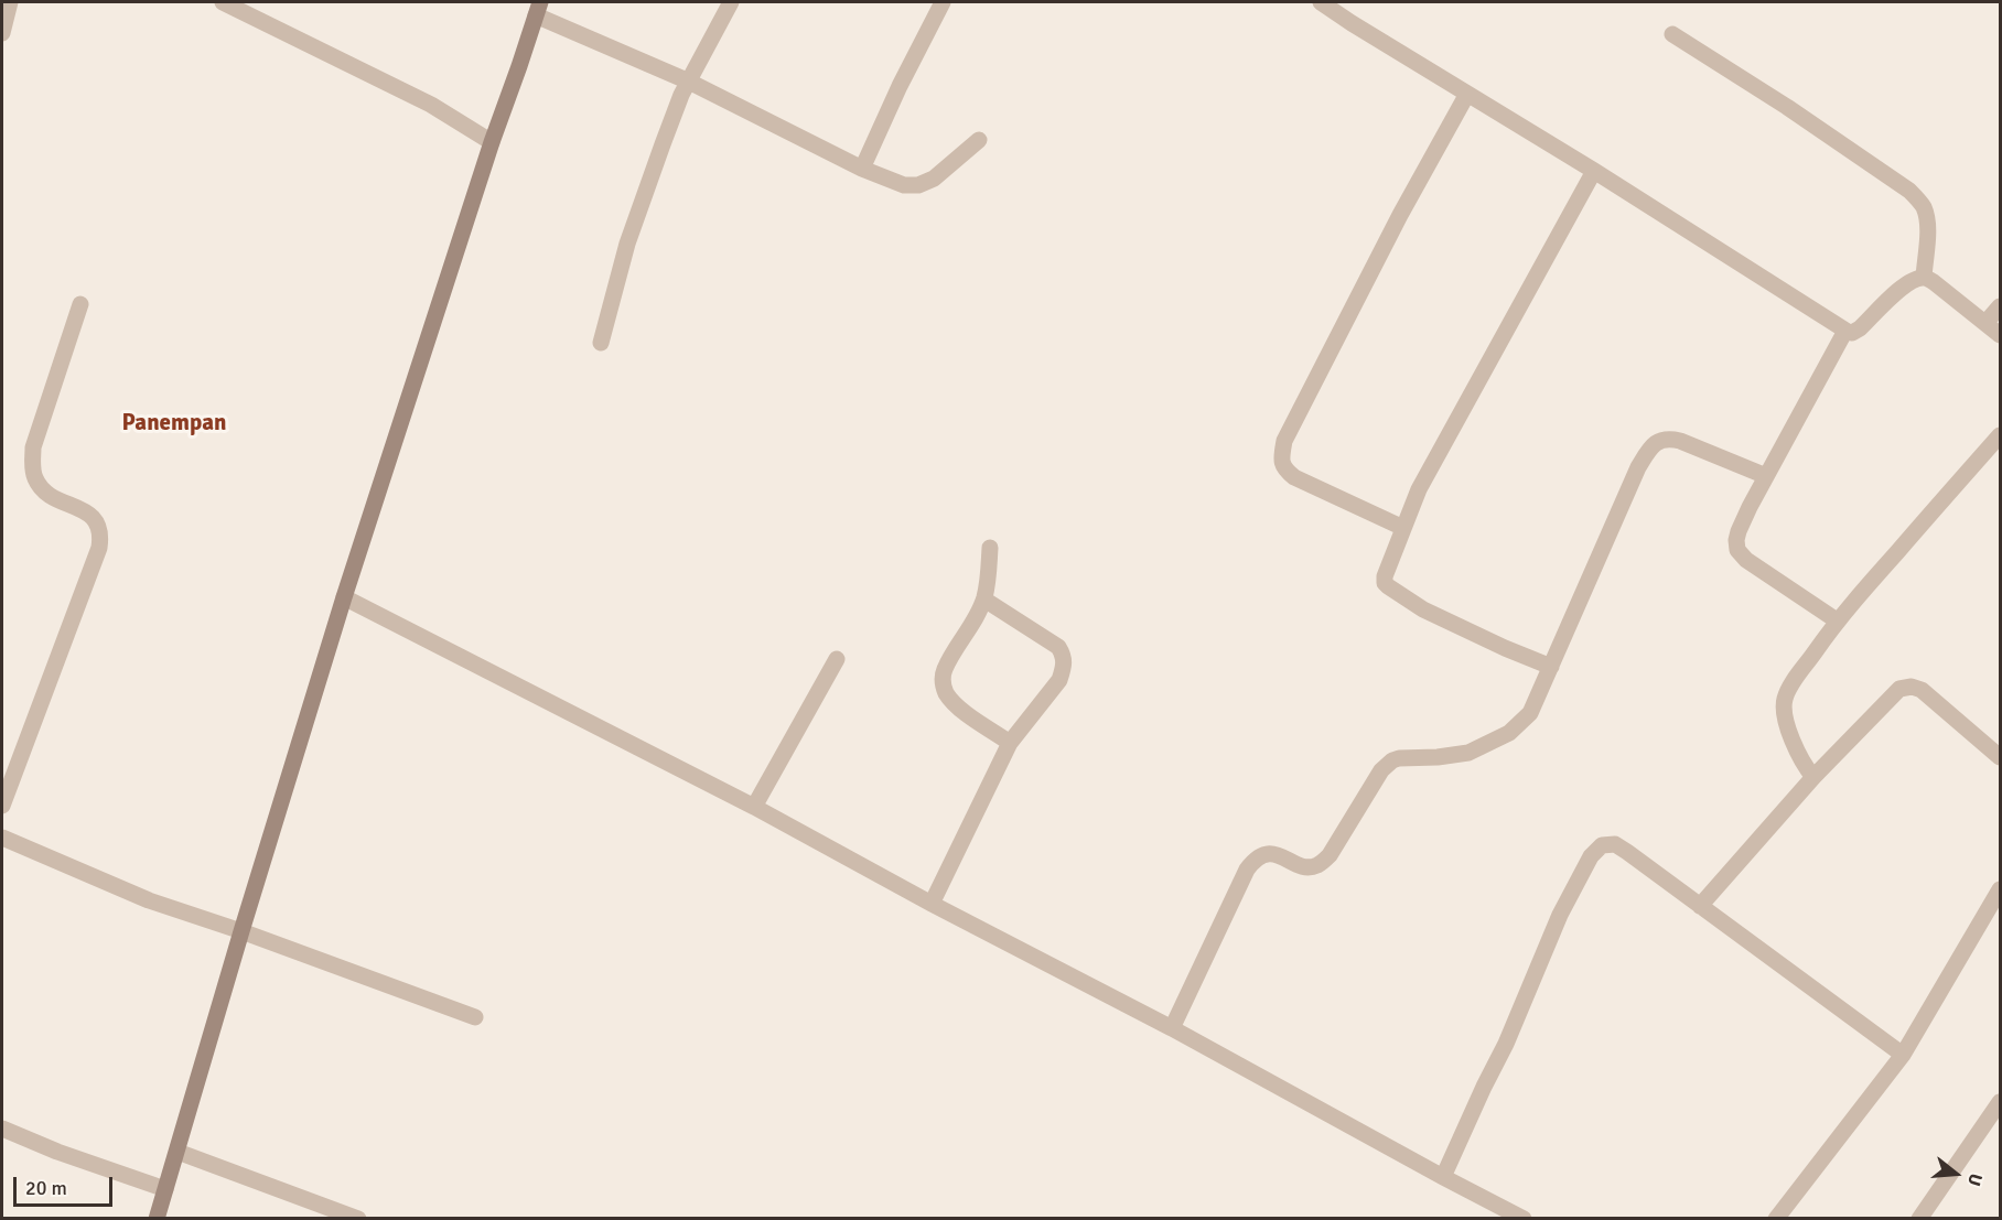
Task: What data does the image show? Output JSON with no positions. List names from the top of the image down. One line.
{"districts":["Panempan"],"scale_bar":"20 m","north":"right"}
